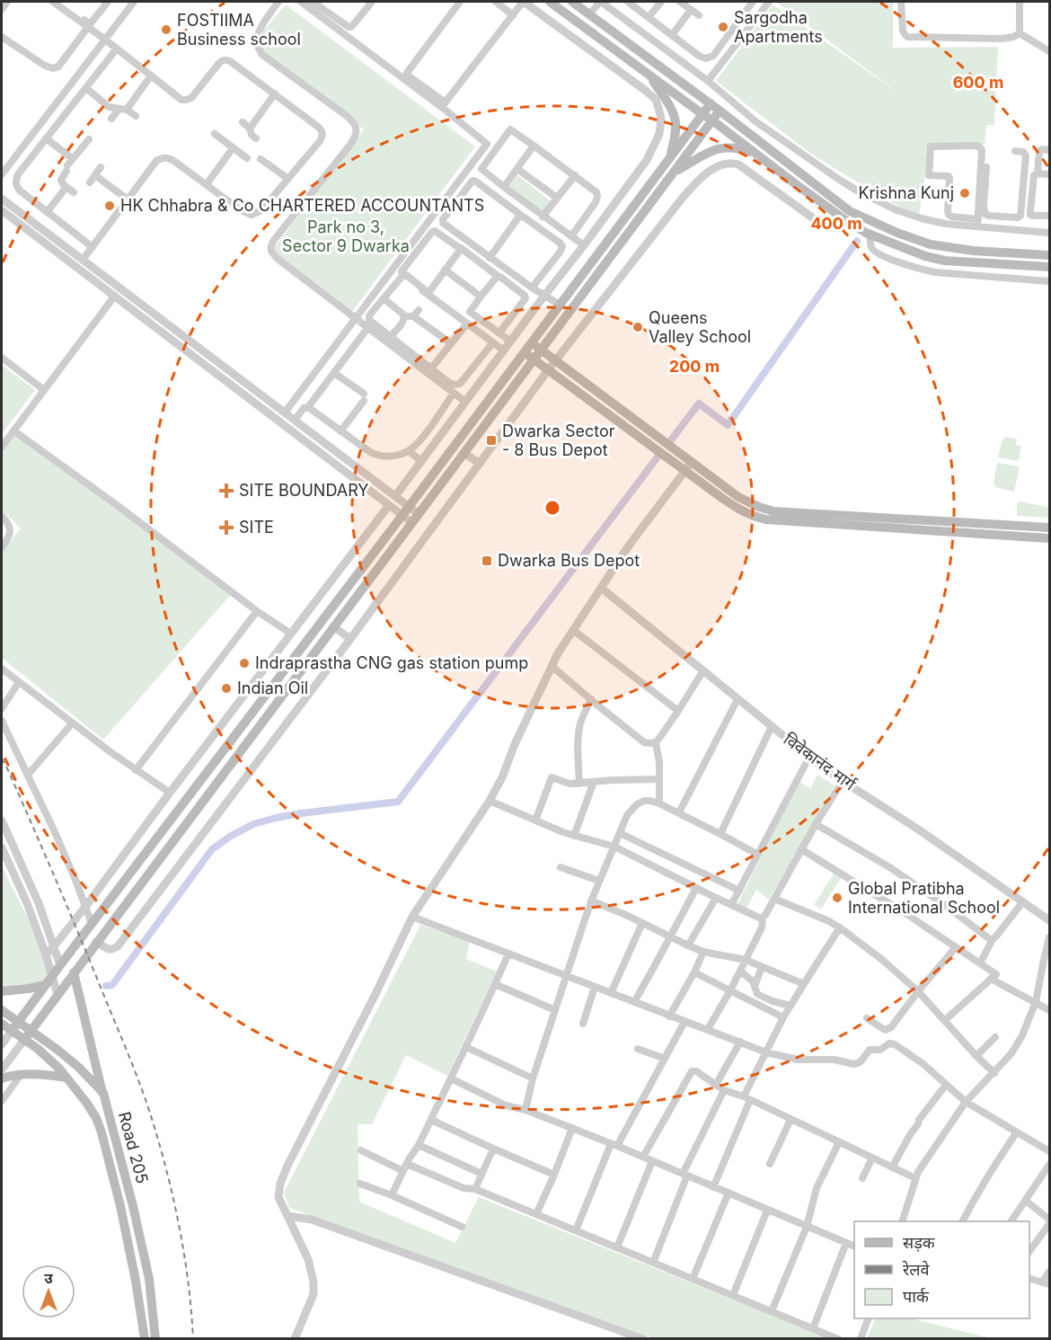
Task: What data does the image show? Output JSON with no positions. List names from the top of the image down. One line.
{"streets":{"main road":["Road 205"],"street":["विवेकानंद मार्ग"]},"parks":["Park no 3, Sector 9 Dwarka"],"places":{"other":["Sargodha Apartments","FOSTIIMA Business school","Krishna Kunj","HK Chhabra & Co CHARTERED ACCOUNTANTS","Queens Valley School","Indraprastha CNG gas station pump","Indian Oil","Global Pratibha International School"],"transit":["Dwarka Sector - 8 Bus Depot","Dwarka Bus Depot"],"health":["SITE BOUNDARY","SITE"]},"legend":["सड़क","रेलवे","पार्क"],"north":"top","rings":["600 m","400 m","200 m"]}
